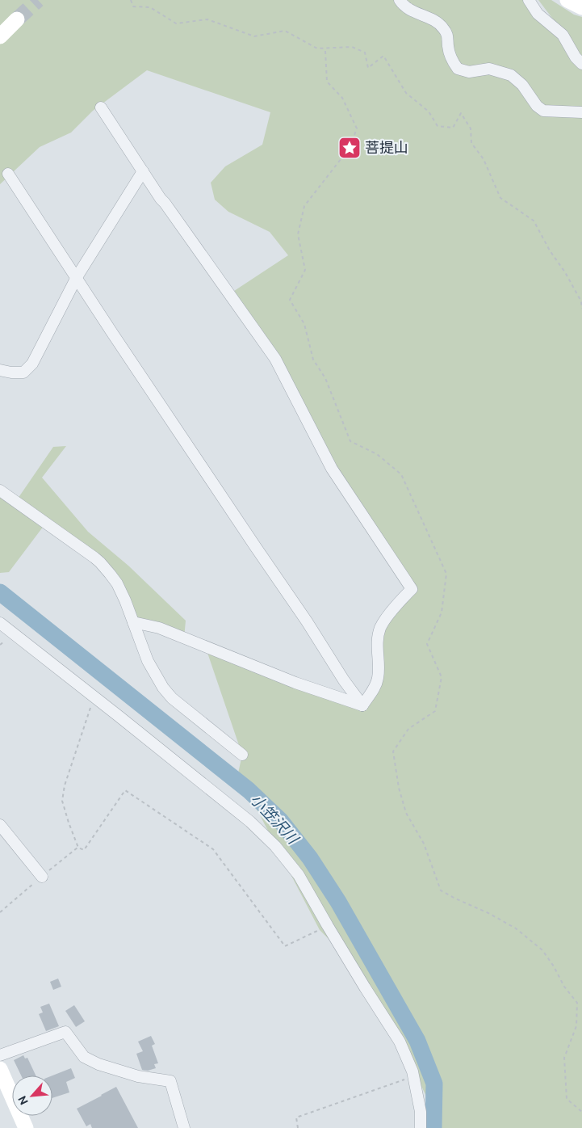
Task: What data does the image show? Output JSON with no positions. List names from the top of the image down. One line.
{"water":["小笠沢川"],"places":{"place":["菩提山"]},"north":"bottom left"}
